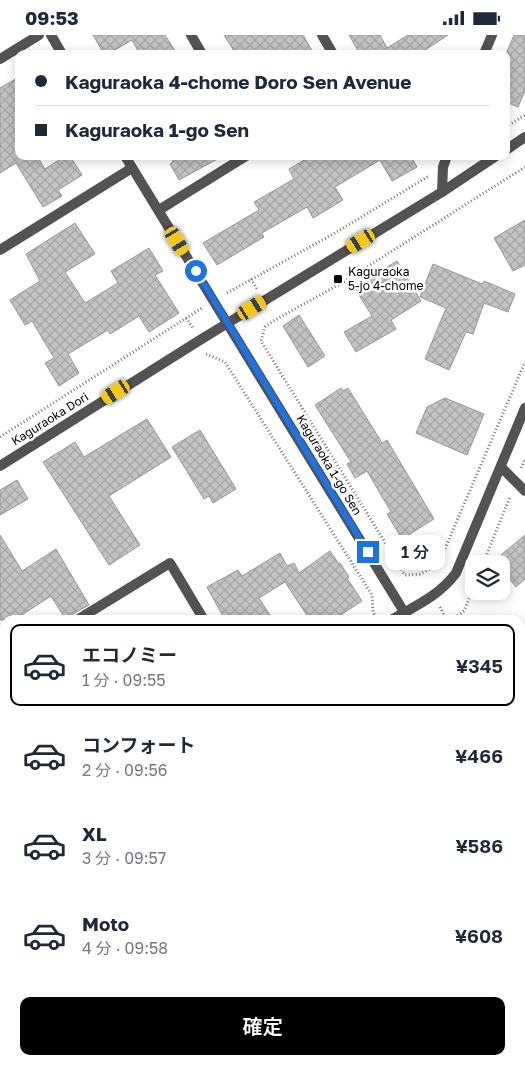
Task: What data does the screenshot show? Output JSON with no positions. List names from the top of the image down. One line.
{"streets":{"street":["Kaguraoka Dori","Kaguraoka 1-go Sen"]},"crossings":[["Kaguraoka Dori","Kaguraoka 1-go Sen"]],"places":{"transit":["Kaguraoka 5-jo 4-chome"]},"page":{"status":"09:53","banner":["Kaguraoka 4-chome Doro Sen Avenue","Kaguraoka 1-go Sen"],"bubble":"1 分","list":[{"name":"エコノミー","note":"1 分 · 09:55","value":"¥345"},{"name":"コンフォート","note":"2 分 · 09:56","value":"¥466"},{"name":"XL","note":"3 分 · 09:57","value":"¥586"},{"name":"Moto","note":"4 分 · 09:58","value":"¥608"}],"buttons":"確定"}}
